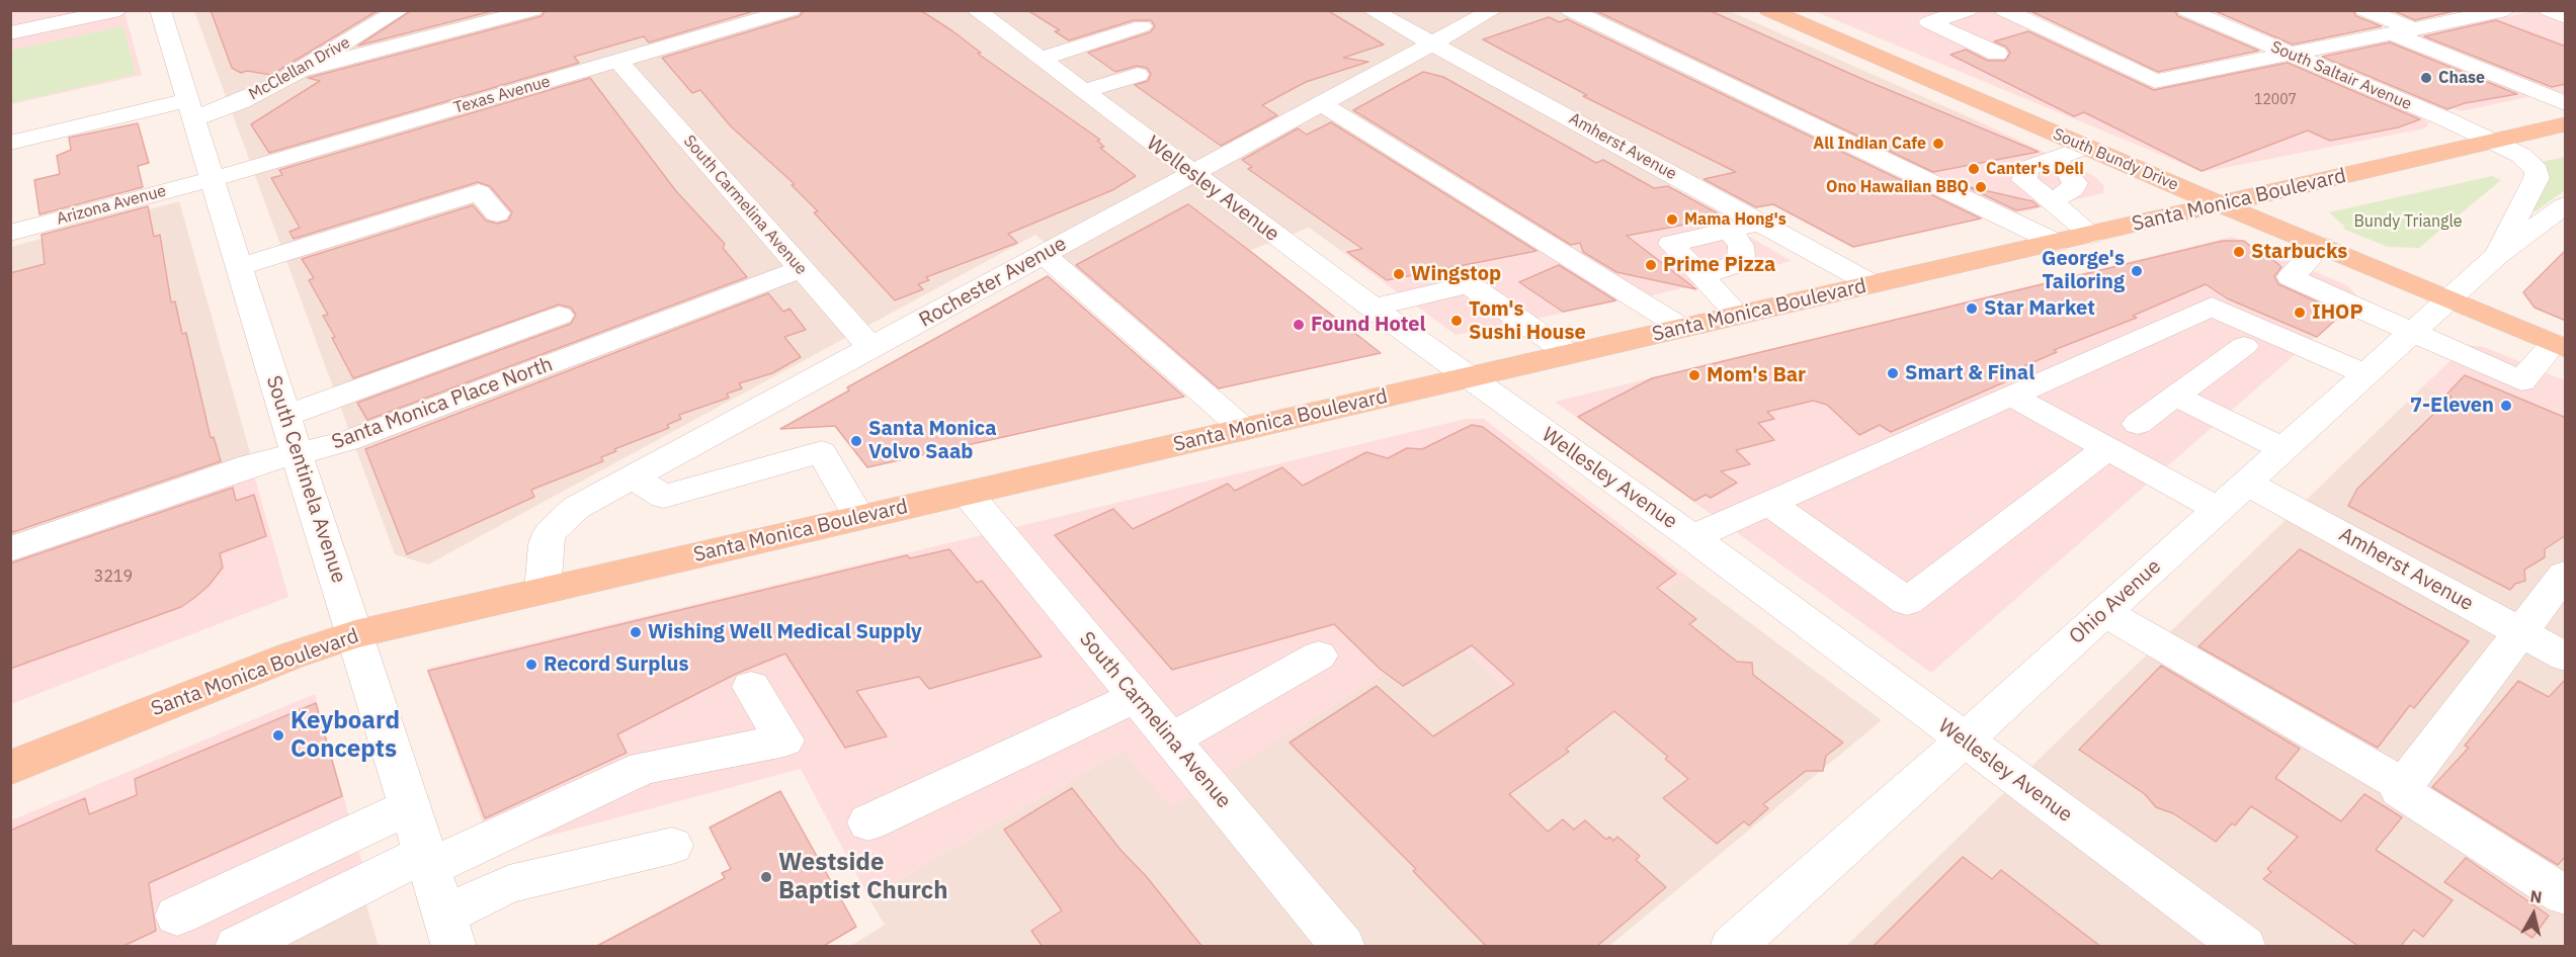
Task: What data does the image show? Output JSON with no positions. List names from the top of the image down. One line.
{"streets":{"main road":["South Bundy Drive","Santa Monica Boulevard"],"street":["McClellan Drive","South Saltair Avenue","Texas Avenue","Amherst Avenue","Wellesley Avenue","Arizona Avenue","South Carmelina Avenue","Rochester Avenue","Santa Monica Place North","South Centinela Avenue","Ohio Avenue"]},"crossings":[["McClellan Drive","South Centinela Avenue"],["South Saltair Avenue","Santa Monica Boulevard"],["South Saltair Avenue","Ohio Avenue"],["Texas Avenue","Arizona Avenue"],["Texas Avenue","South Carmelina Avenue"],["Texas Avenue","South Centinela Avenue"],["Amherst Avenue","Santa Monica Boulevard"],["Amherst Avenue","Rochester Avenue"],["Amherst Avenue","Ohio Avenue"],["South Bundy Drive","Santa Monica Boulevard"],["South Bundy Drive","Ohio Avenue"],["Wellesley Avenue","Santa Monica Boulevard"],["Wellesley Avenue","Rochester Avenue"],["Wellesley Avenue","Ohio Avenue"],["Santa Monica Boulevard","South Carmelina Avenue"],["Santa Monica Boulevard","Rochester Avenue"],["Santa Monica Boulevard","South Centinela Avenue"],["Santa Monica Boulevard","Ohio Avenue"],["Arizona Avenue","South Centinela Avenue"],["South Carmelina Avenue","Rochester Avenue"],["South Carmelina Avenue","Santa Monica Place North"],["Santa Monica Place North","South Centinela Avenue"]],"parks":["Bundy Triangle"],"places":["Chase","All Indian Cafe","Canter's Deli","Ono Hawaiian BBQ","Mama Hong's","Starbucks","Prime Pizza","George's Tailoring","Wingstop","Star Market","IHOP","Tom's Sushi House","Found Hotel","Smart & Final","Mom's Bar","7-Eleven","Santa Monica Volvo Saab","Wishing Well Medical Supply","Record Surplus","Keyboard Concepts","Westside Baptist Church"],"house_numbers":["12007","3219"],"north":"top"}
